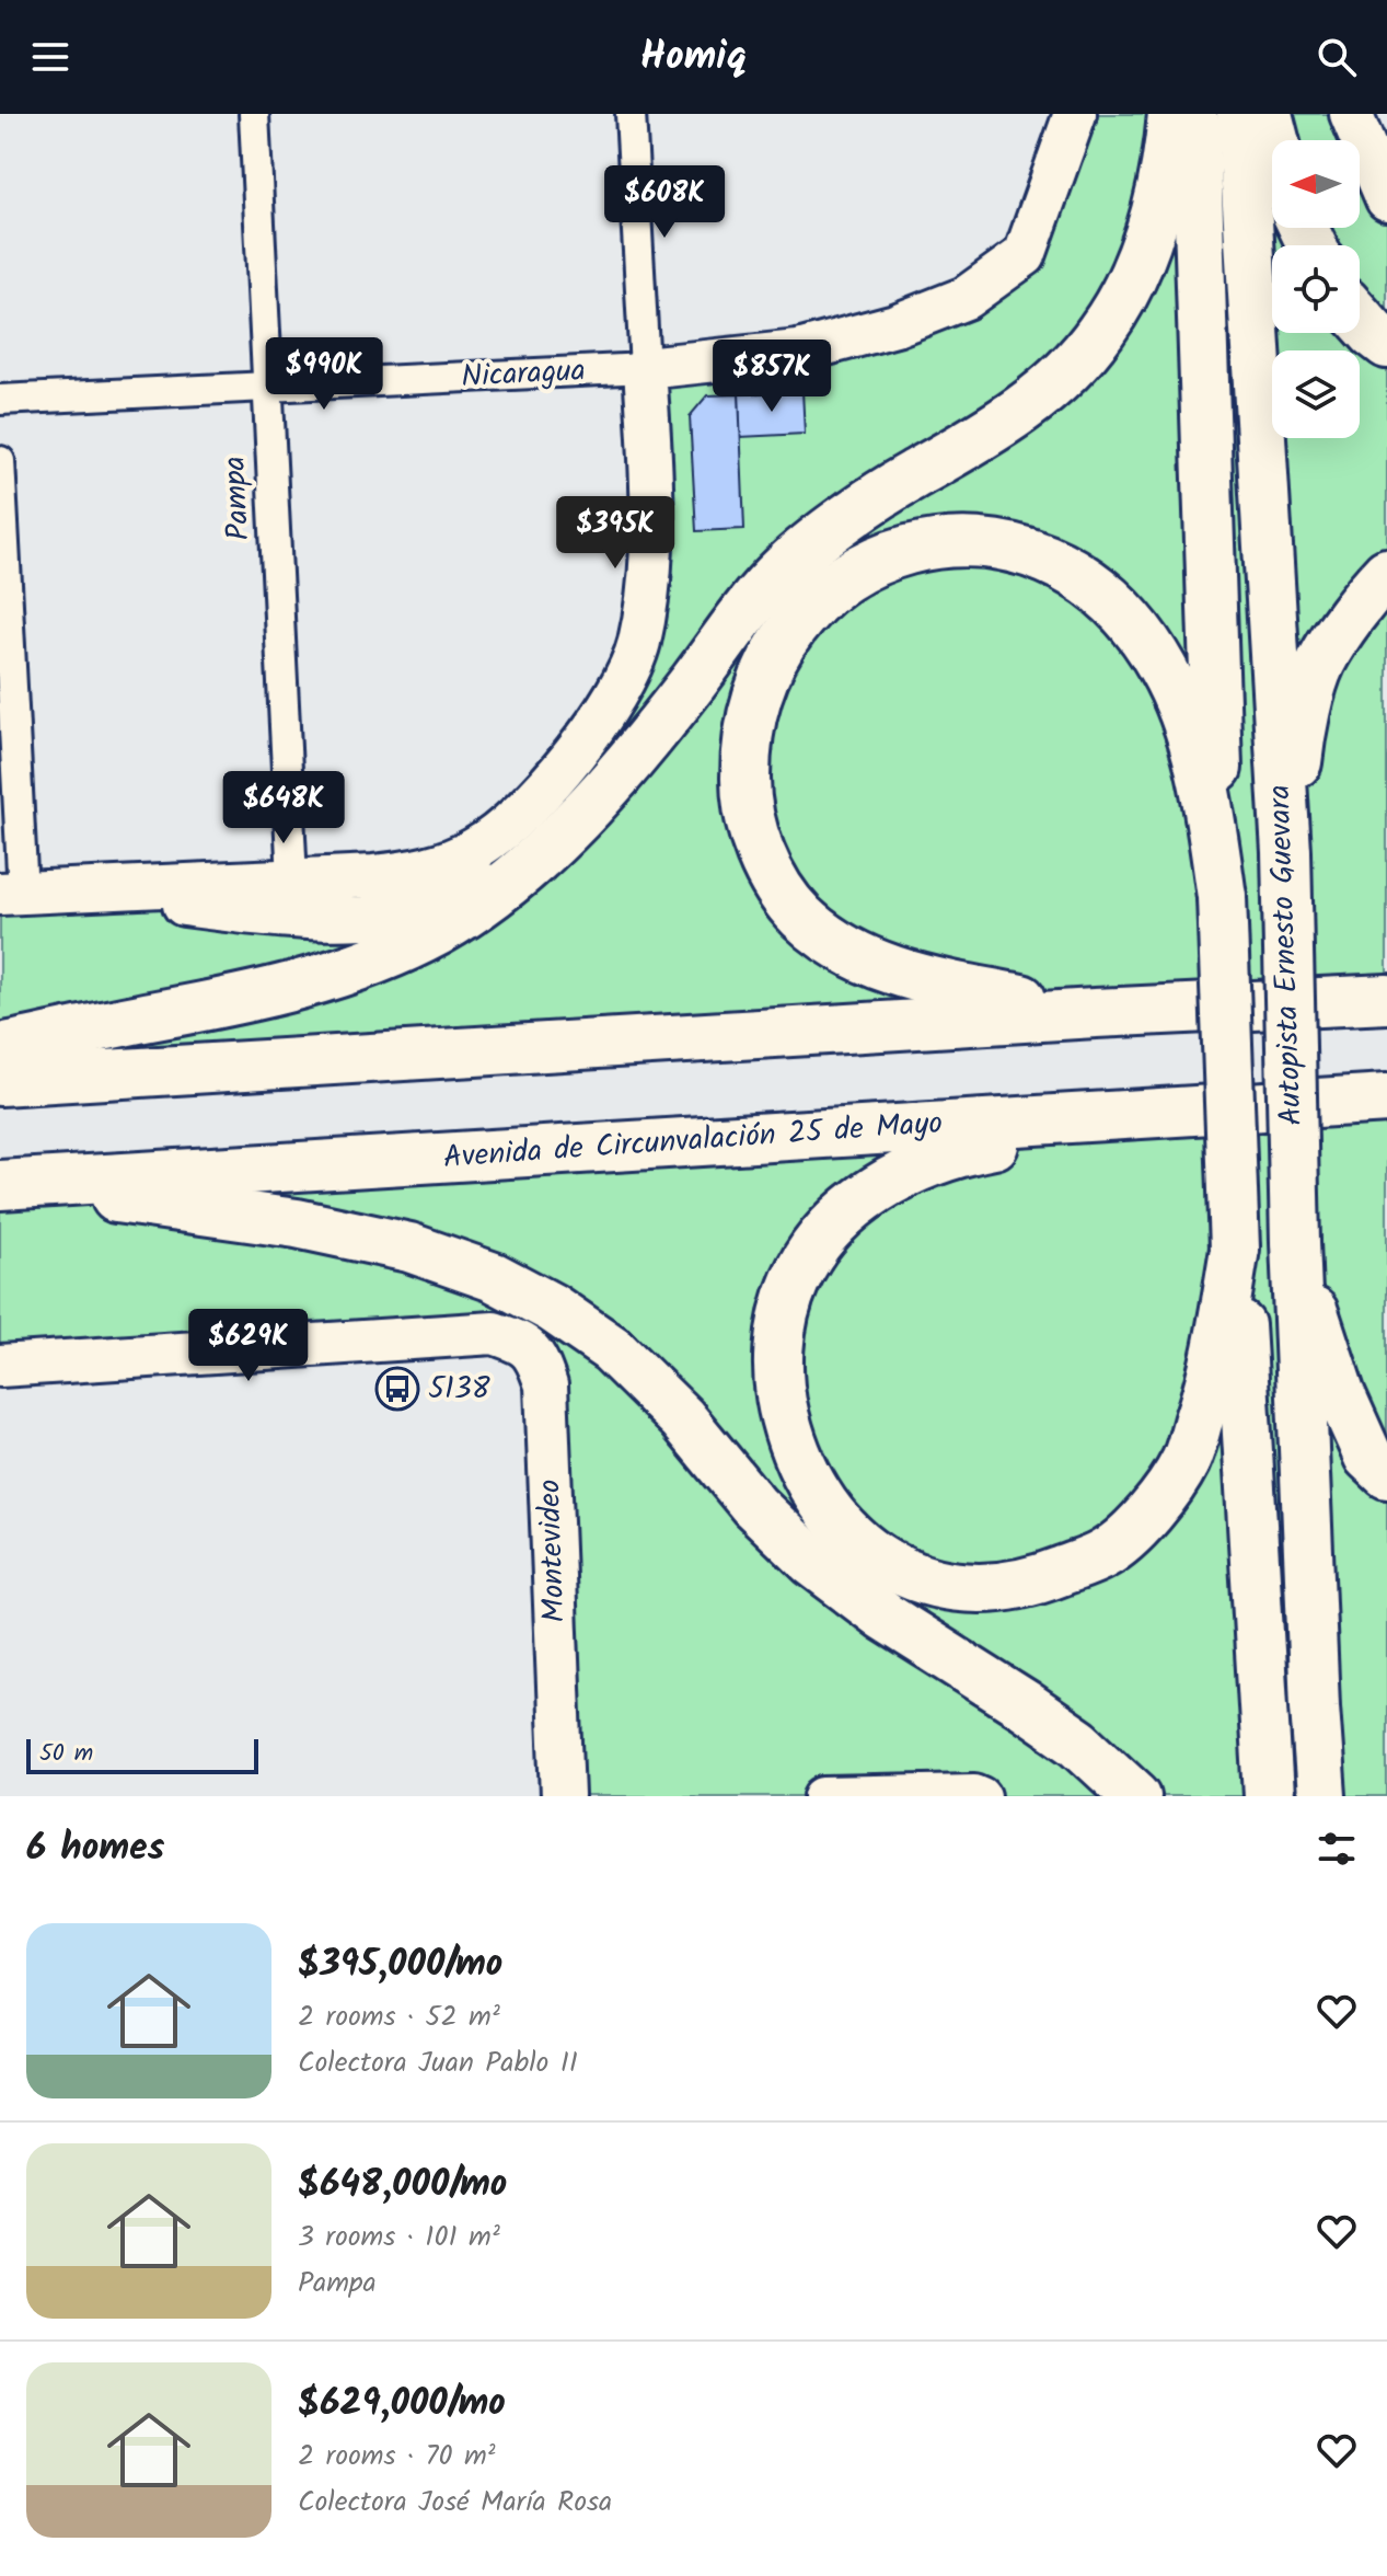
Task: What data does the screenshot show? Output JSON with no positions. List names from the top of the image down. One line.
{"streets":{"highway":["Autopista Ernesto Guevara","Avenida de Circunvalación 25 de Mayo"],"main road":["Nicaragua","Montevideo"],"street":["Pampa"]},"crossings":[["Nicaragua","Pampa"]],"places":{"bus stop":["5138"]},"scale_bar":"50 m","north":"left","page":{"header":"Homiq","price":["$608K","$990K","$857K","$395K","$648K","$629K"],"scale":"50 m","heading":"6 homes","list":[{"name":"$395,000/mo","note":"2 rooms · 52 m² · Colectora Juan Pablo II"},{"name":"$648,000/mo","note":"3 rooms · 101 m² · Pampa"},{"name":"$629,000/mo","note":"2 rooms · 70 m² · Colectora José María Rosa"}]}}
